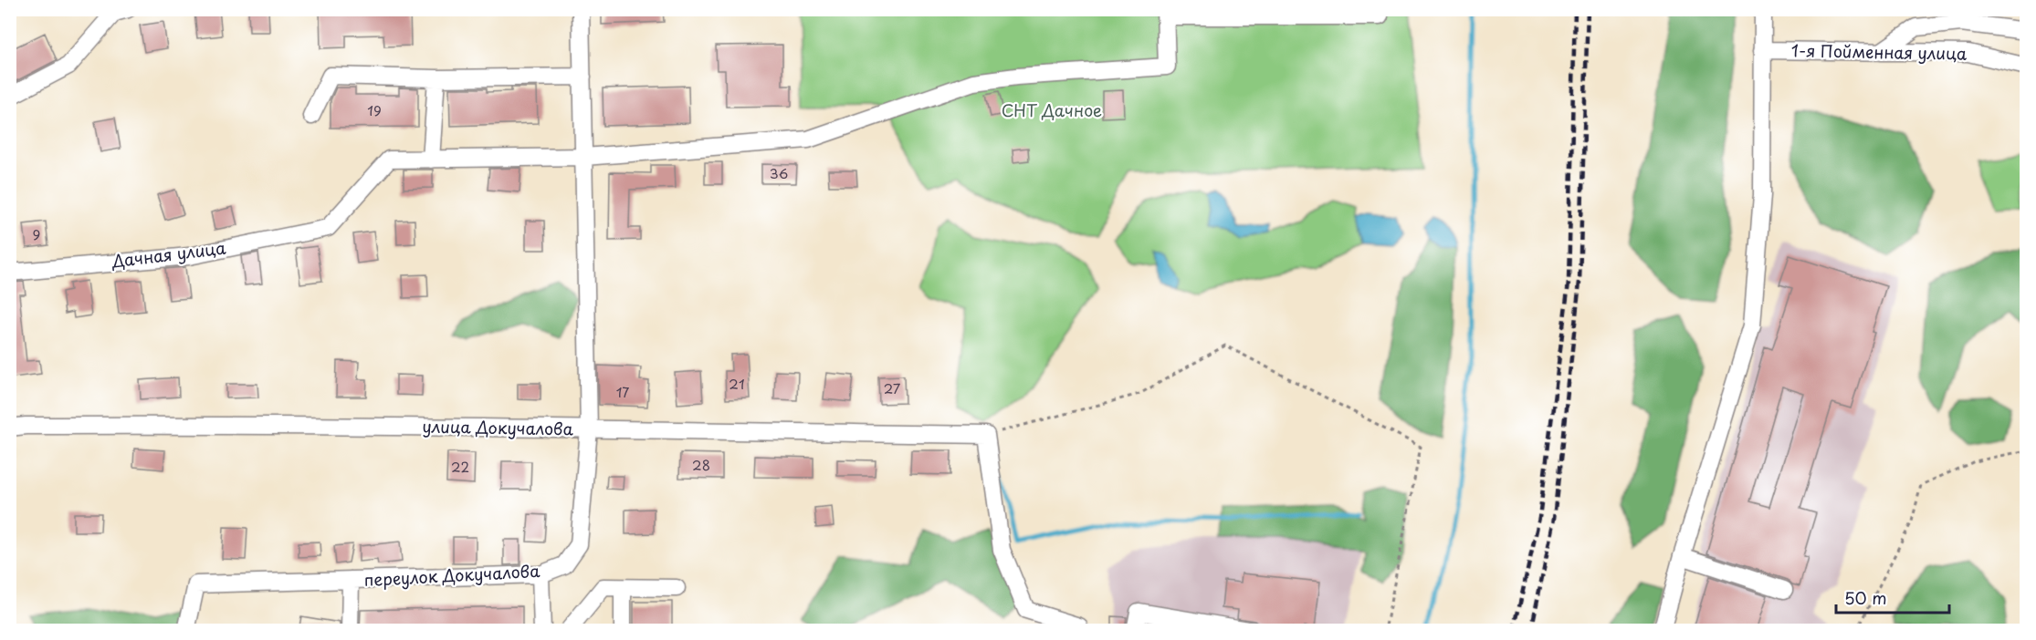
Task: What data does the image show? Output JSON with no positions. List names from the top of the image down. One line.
{"streets":{"street":["1-я Пойменная улица","Дачная улица","улица Докучалова","переулок Докучалова"]},"crossings":[["улица Докучалова","переулок Докучалова"]],"parks":["СНТ Дачное"],"house_numbers":["19","36","9","21","27","17","28","22"],"scale_bar":"50 m"}
